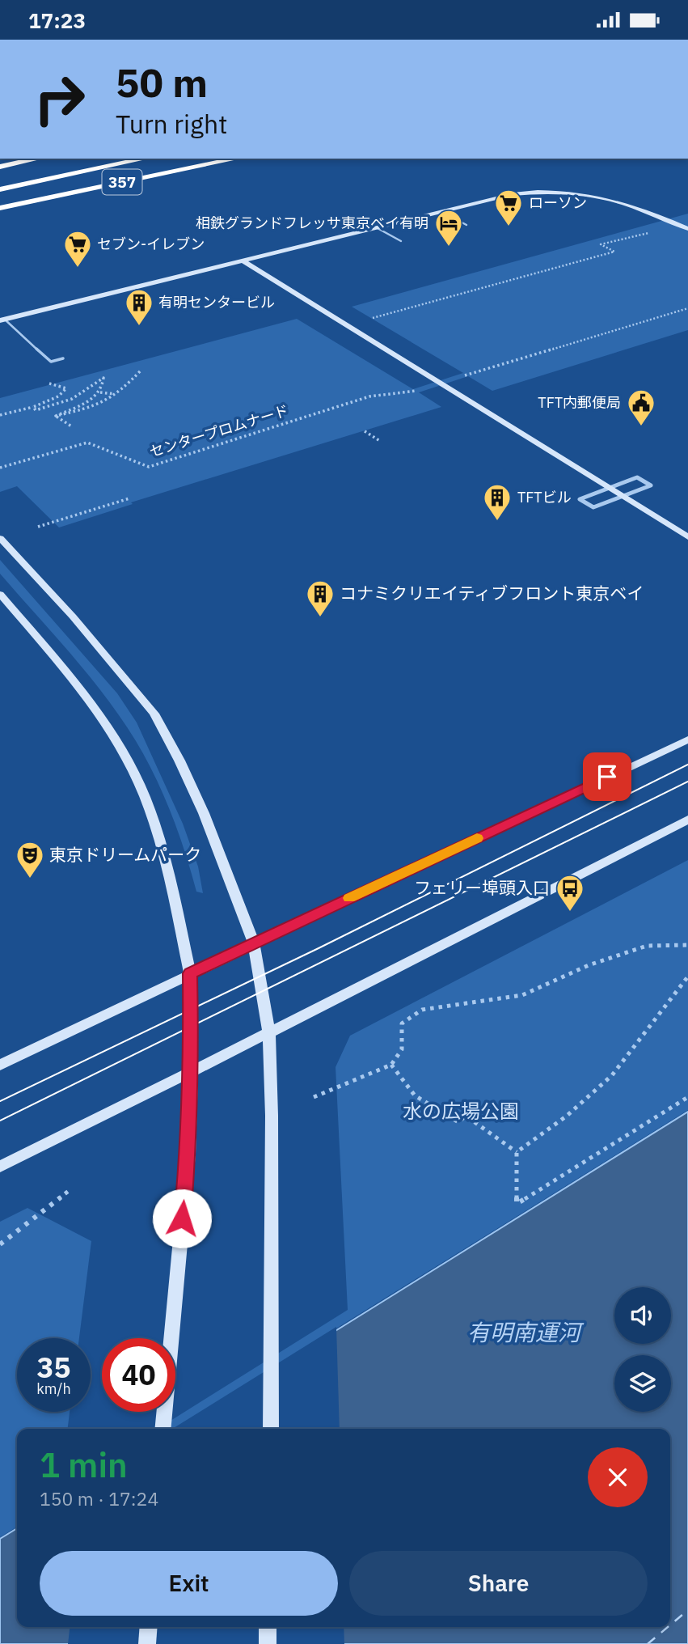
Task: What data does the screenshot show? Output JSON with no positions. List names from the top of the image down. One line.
{"streets":{"highway":["357"],"path":["センタープロムナード"]},"water":["有明南運河"],"parks":["水の広場公園"],"places":{"supermarket":["ローソン","セブン-イレブン"],"hotel":["相鉄グランドフレッサ東京ベイ有明"],"building":["有明センタービル","TFTビル","コナミクリエイティブフロント東京ベイ"],"public building":["TFT内郵便局"],"theatre":["東京ドリームパーク"],"bus stop":["フェリー埠頭入口"]},"page":{"status":"17:23","turn":["50 m","Turn right"],"speed":"35 km/h","limit":"40","heading":["1 min","150 m · 17:24"],"buttons":["Exit","Share"]}}
